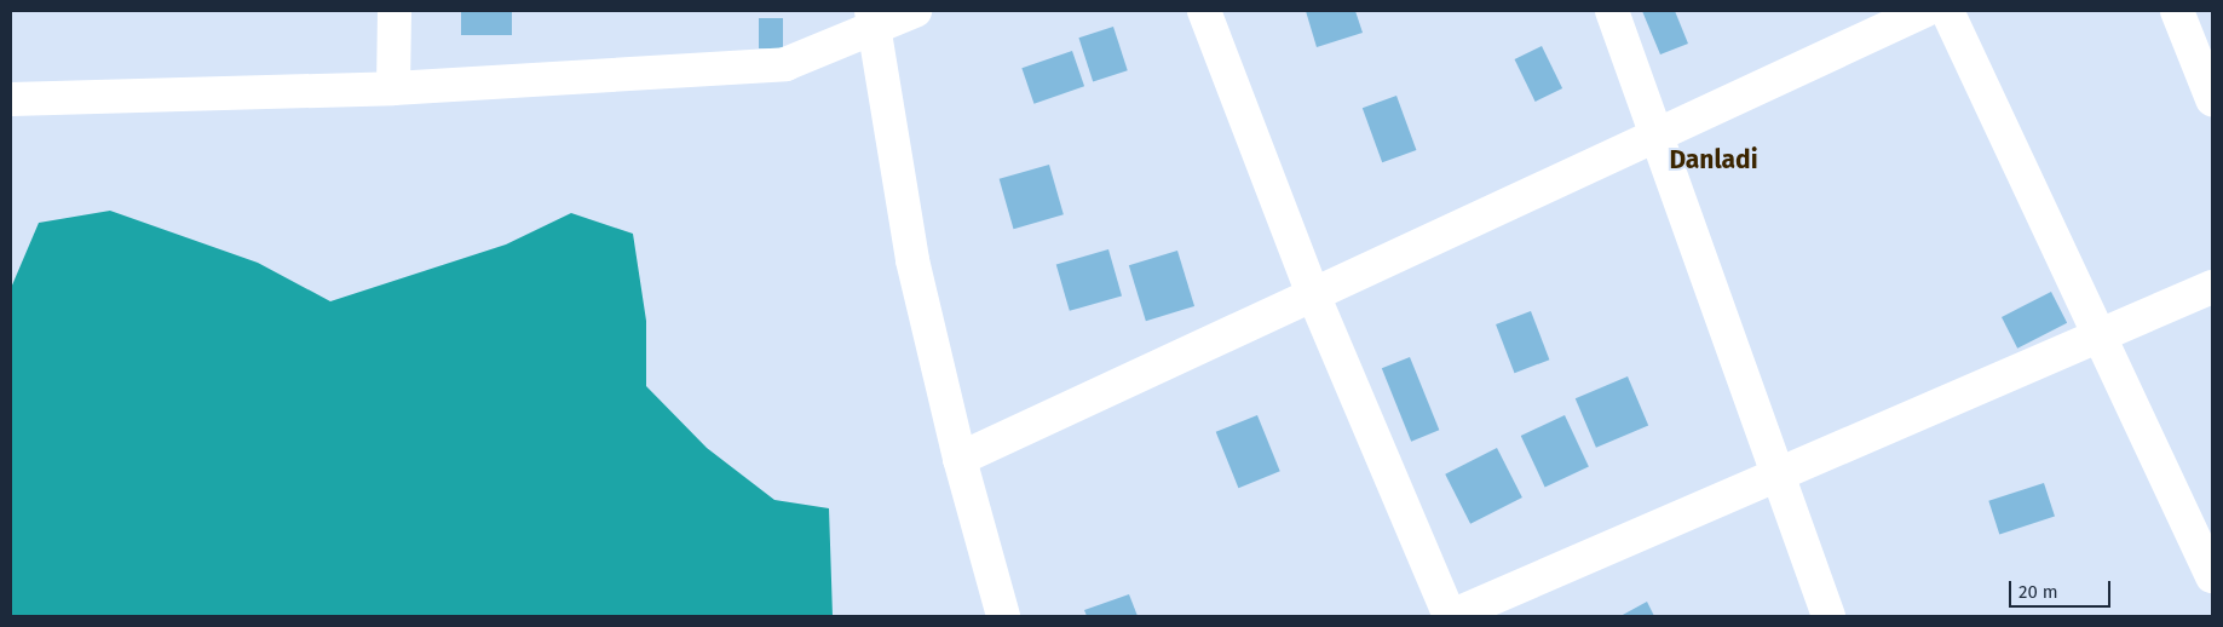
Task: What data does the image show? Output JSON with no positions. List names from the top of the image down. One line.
{"districts":["Danladi"],"scale_bar":"20 m"}
